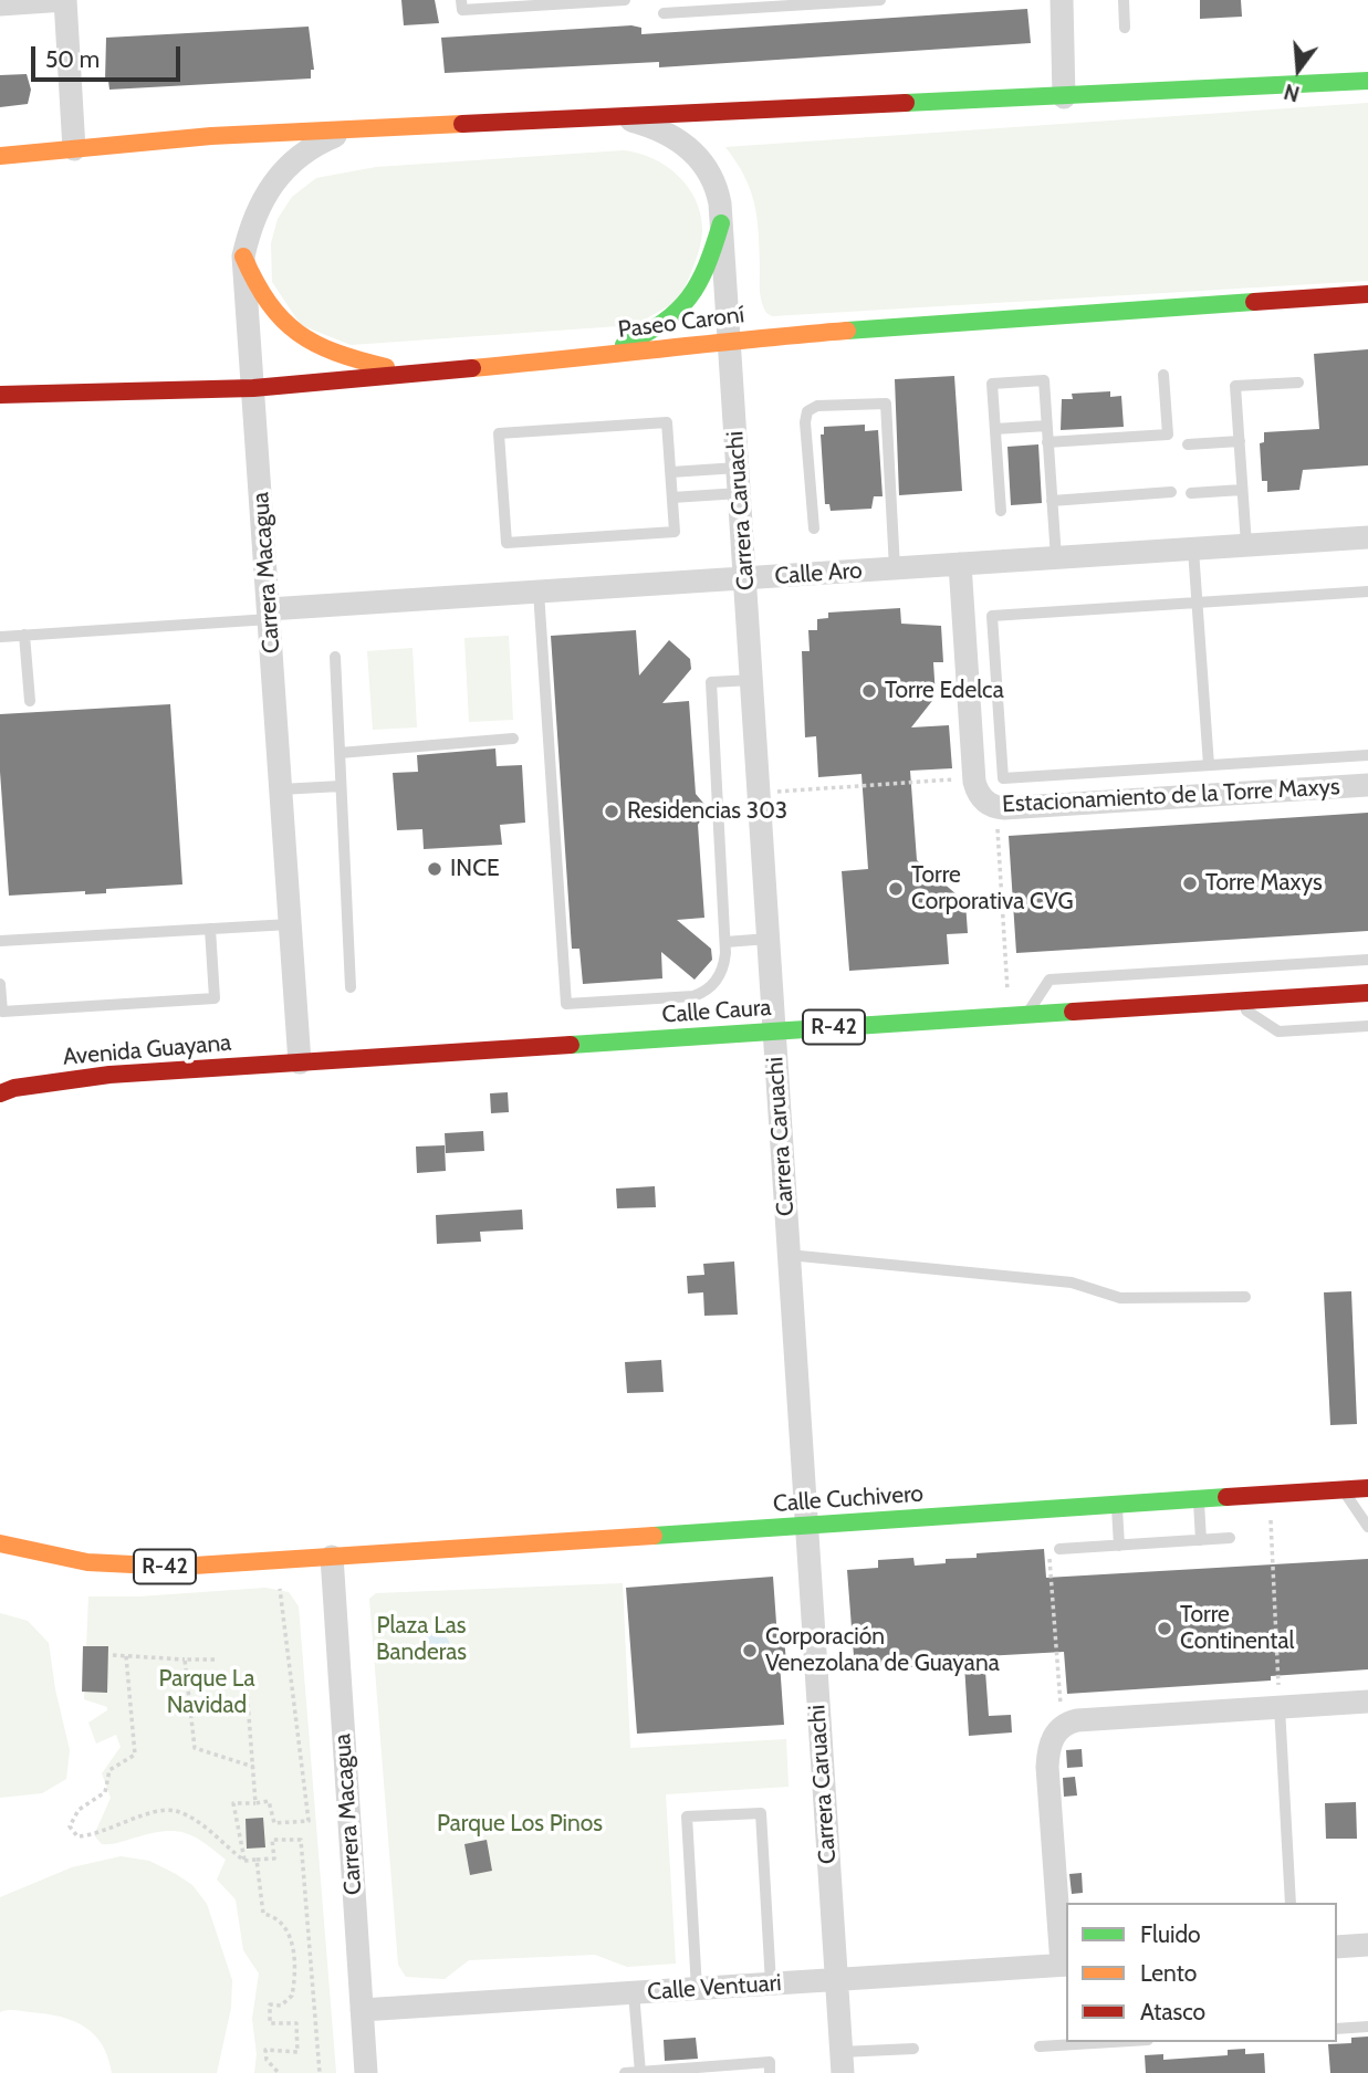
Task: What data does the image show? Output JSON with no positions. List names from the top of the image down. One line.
{"streets":{"street":["Paseo Caroní","Carrera Caruachi","Carrera Macagua","Calle Aro","Estacionamiento de la Torre Maxys","Calle Caura","R-42","Avenida Guayana","Calle Cuchivero","Calle Ventuari"]},"crossings":[["Paseo Caroní","Carrera Caruachi"],["Paseo Caroní","Carrera Macagua"],["Carrera Caruachi","Calle Aro"],["Carrera Caruachi","Calle Caura"],["Carrera Caruachi","Calle Cuchivero"],["Carrera Caruachi","Calle Ventuari"],["Carrera Macagua","Calle Aro"],["Carrera Macagua","Calle Caura"],["Carrera Macagua","R-42"],["Carrera Macagua","Avenida Guayana"],["Carrera Macagua","Calle Cuchivero"],["Carrera Macagua","Calle Ventuari"],["Calle Aro","Estacionamiento de la Torre Maxys"],["Calle Caura","Avenida Guayana"],["R-42","Calle Cuchivero"]],"parks":["Plaza Las Banderas","Parque La Navidad","Parque Los Pinos"],"places":["Torre Edelca","Residencias 303","INCE","Torre Maxys","Torre Corporativa CVG","Torre Continental","Corporación Venezolana de Guayana"],"legend":["Fluido","Lento","Atasco"],"scale_bar":"50 m","north":"bottom"}
